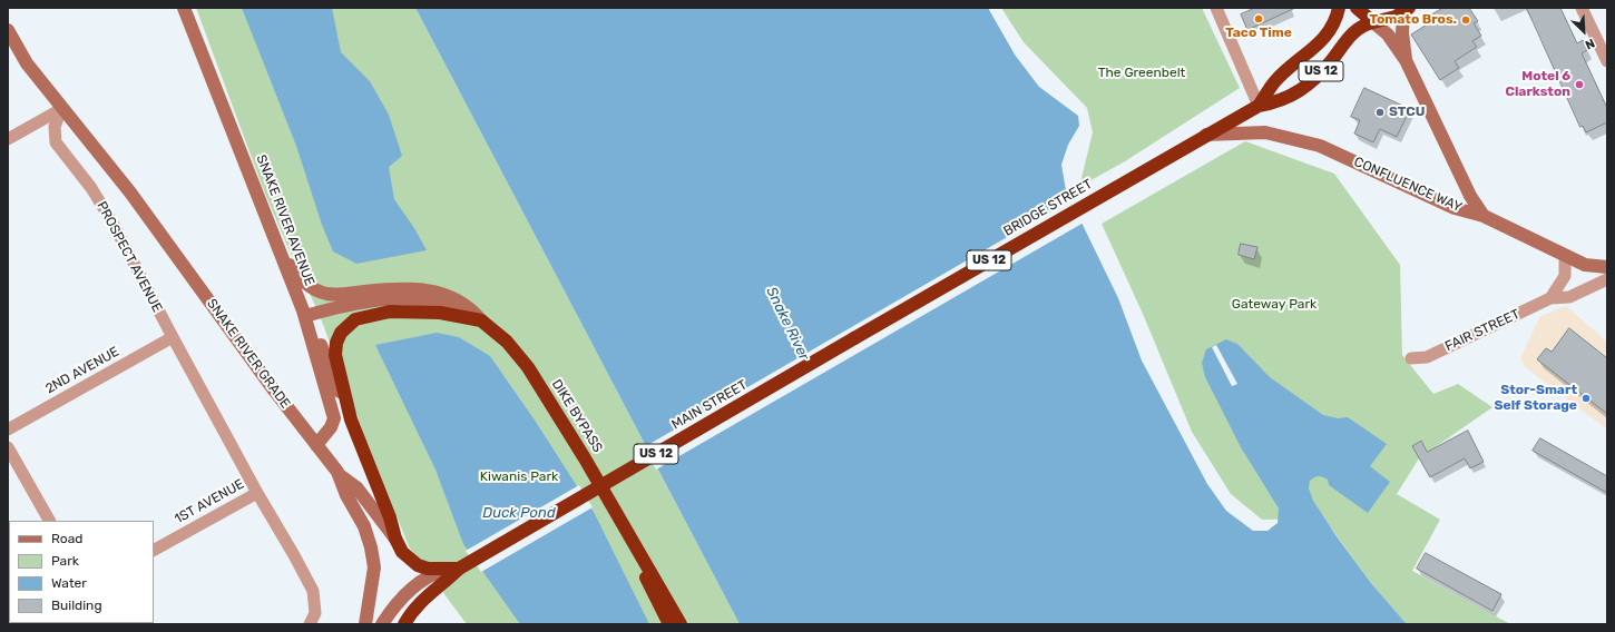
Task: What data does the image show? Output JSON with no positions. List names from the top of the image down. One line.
{"streets":{"highway":["US 12","BRIDGE STREET","MAIN STREET","DIKE BYPASS"],"main road":["CONFLUENCE WAY","SNAKE RIVER AVENUE","SNAKE RIVER GRADE"],"street":["PROSPECT AVENUE","FAIR STREET","2ND AVENUE","1ST AVENUE"]},"crossings":[["US 12","BRIDGE STREET"],["US 12","MAIN STREET"],["CONFLUENCE WAY","BRIDGE STREET"],["CONFLUENCE WAY","FAIR STREET"],["BRIDGE STREET","MAIN STREET"],["SNAKE RIVER AVENUE","SNAKE RIVER GRADE"],["PROSPECT AVENUE","SNAKE RIVER GRADE"],["PROSPECT AVENUE","2ND AVENUE"],["PROSPECT AVENUE","1ST AVENUE"]],"water":["Snake River","Duck Pond"],"parks":["The Greenbelt","Gateway Park","Kiwanis Park"],"places":["Taco Time","Tomato Bros.","Motel 6 Clarkston","STCU","Stor-Smart Self Storage"],"legend":["Road","Park","Water","Building"],"north":"bottom right"}
